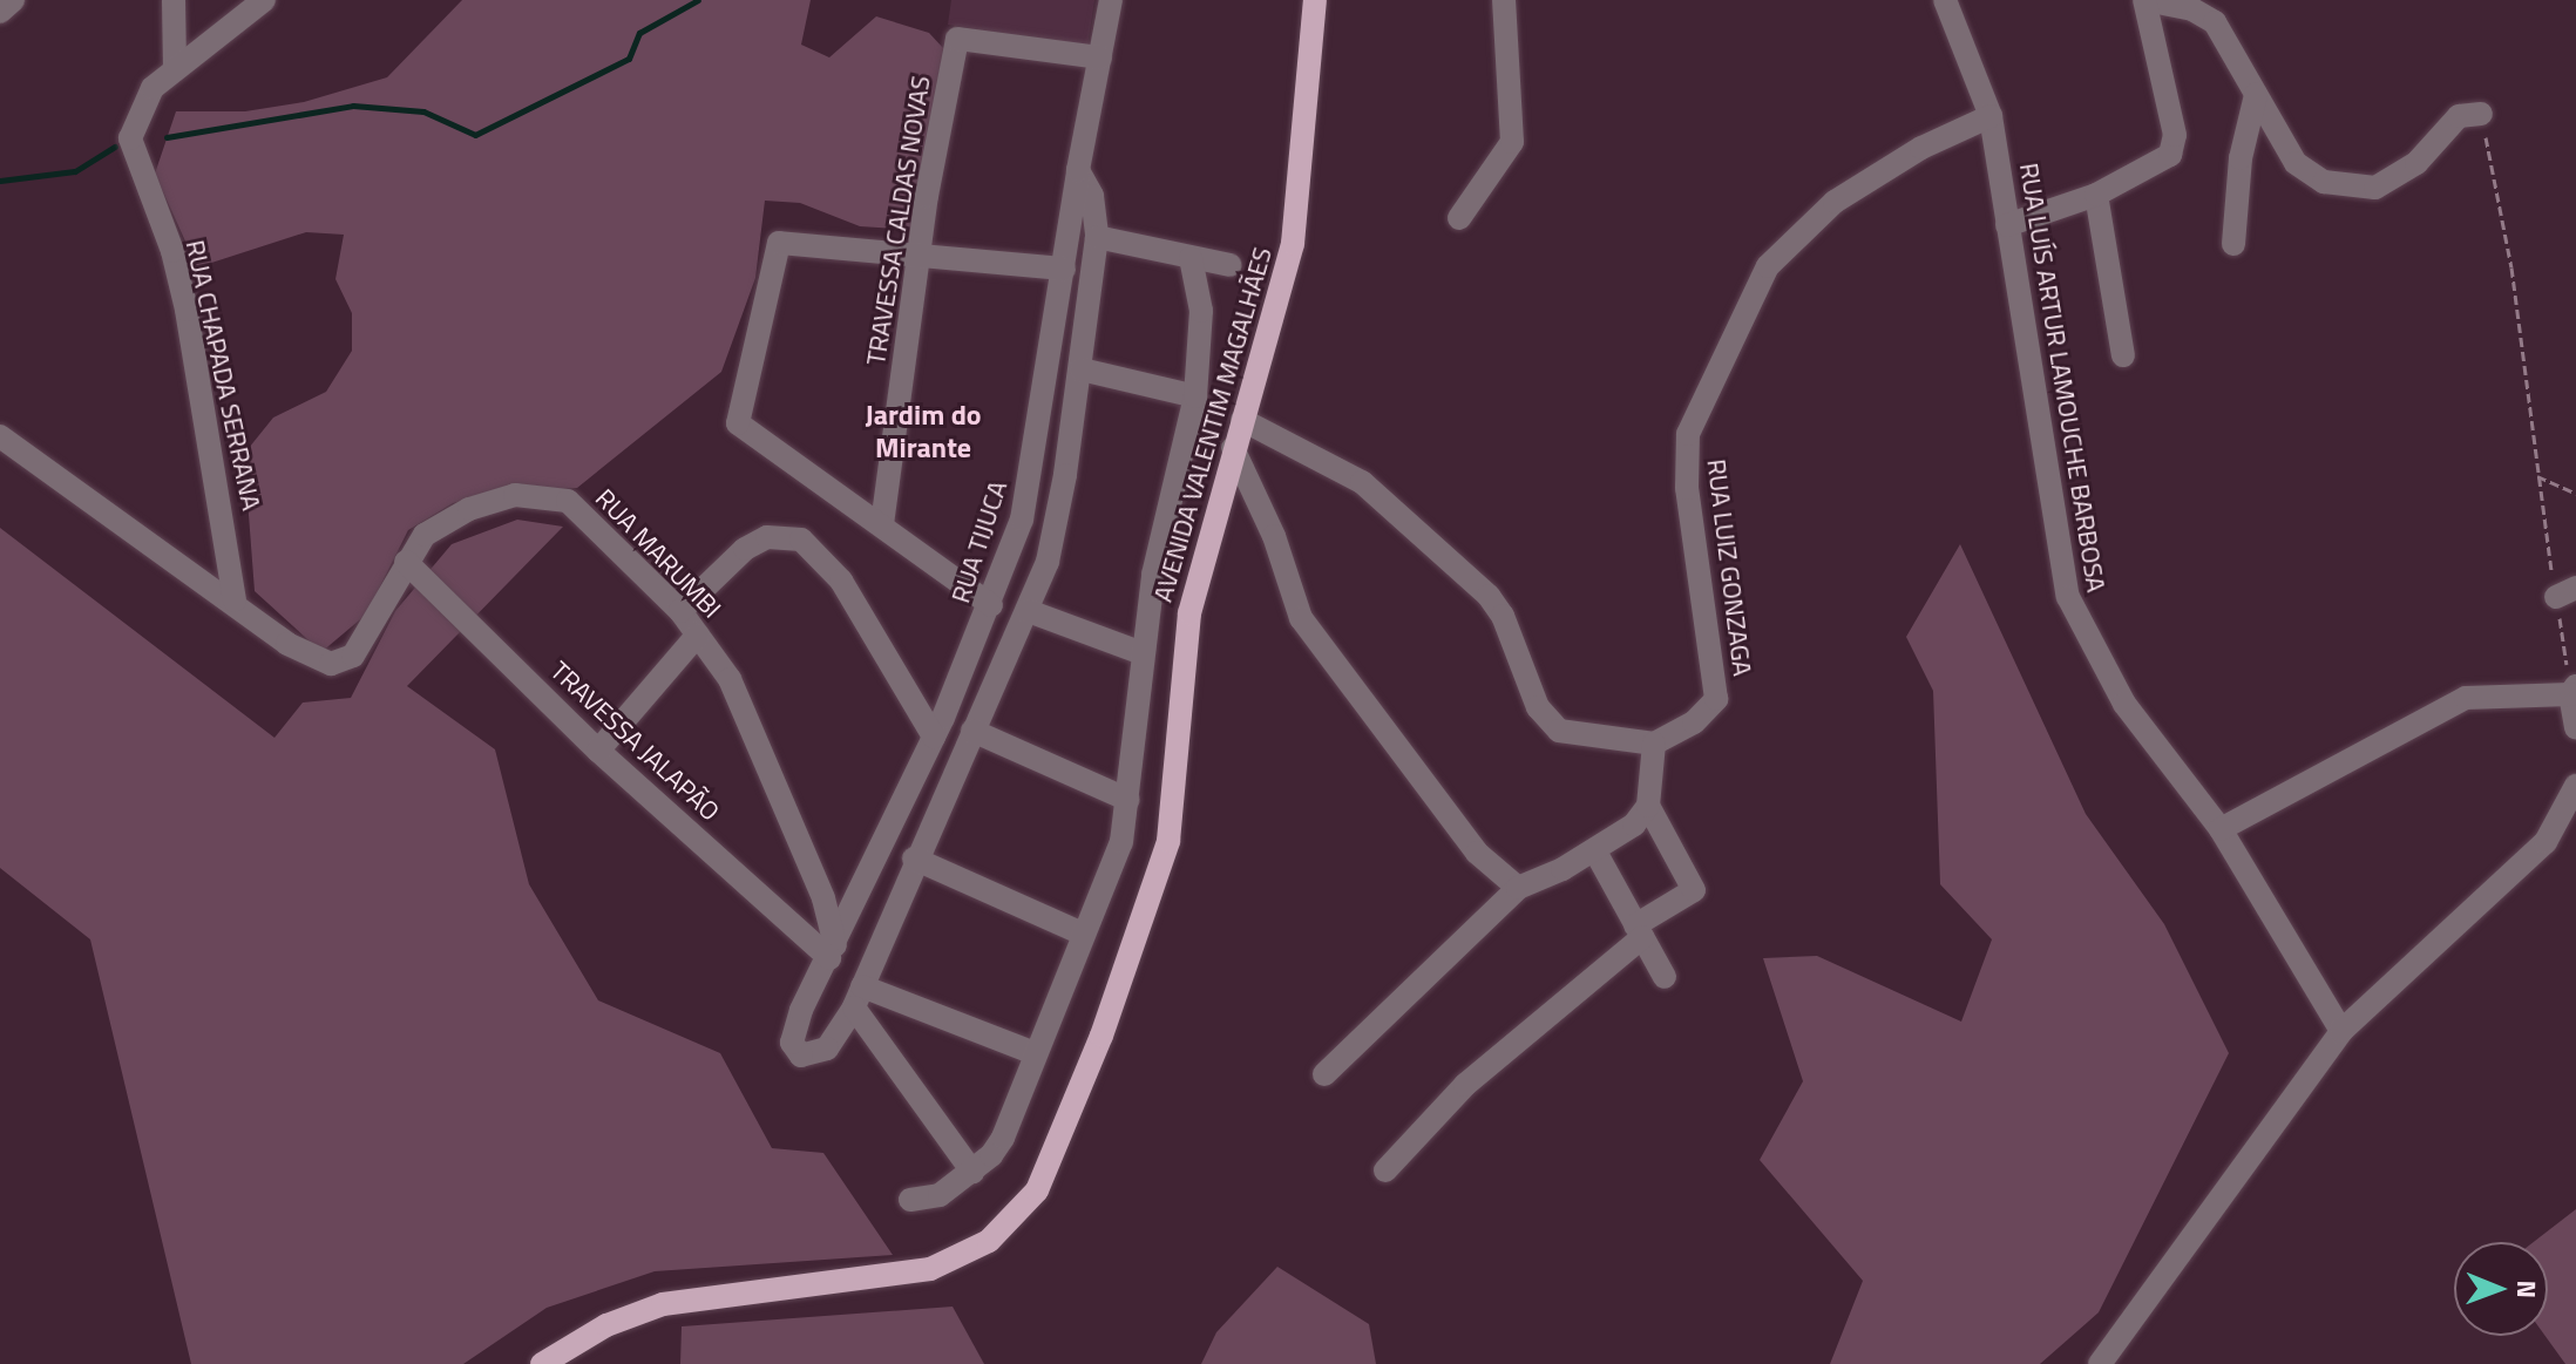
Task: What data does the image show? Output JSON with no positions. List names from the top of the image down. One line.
{"streets":{"main road":["AVENIDA VALENTIM MAGALHÃES"],"street":["TRAVESSA CALDAS NOVAS","RUA CHAPADA SERRANA","RUA LUÍS ARTUR LAMOUCHE BARBOSA","RUA TIJUCA","RUA MARUMBI","RUA LUIZ GONZAGA","TRAVESSA JALAPÃO"]},"crossings":[["TRAVESSA CALDAS NOVAS","RUA TIJUCA"],["RUA CHAPADA SERRANA","RUA MARUMBI"],["RUA LUÍS ARTUR LAMOUCHE BARBOSA","RUA LUIZ GONZAGA"],["RUA TIJUCA","RUA MARUMBI"],["RUA TIJUCA","TRAVESSA JALAPÃO"],["RUA MARUMBI","TRAVESSA JALAPÃO"]],"districts":["Jardim do Mirante"],"north":"right"}
